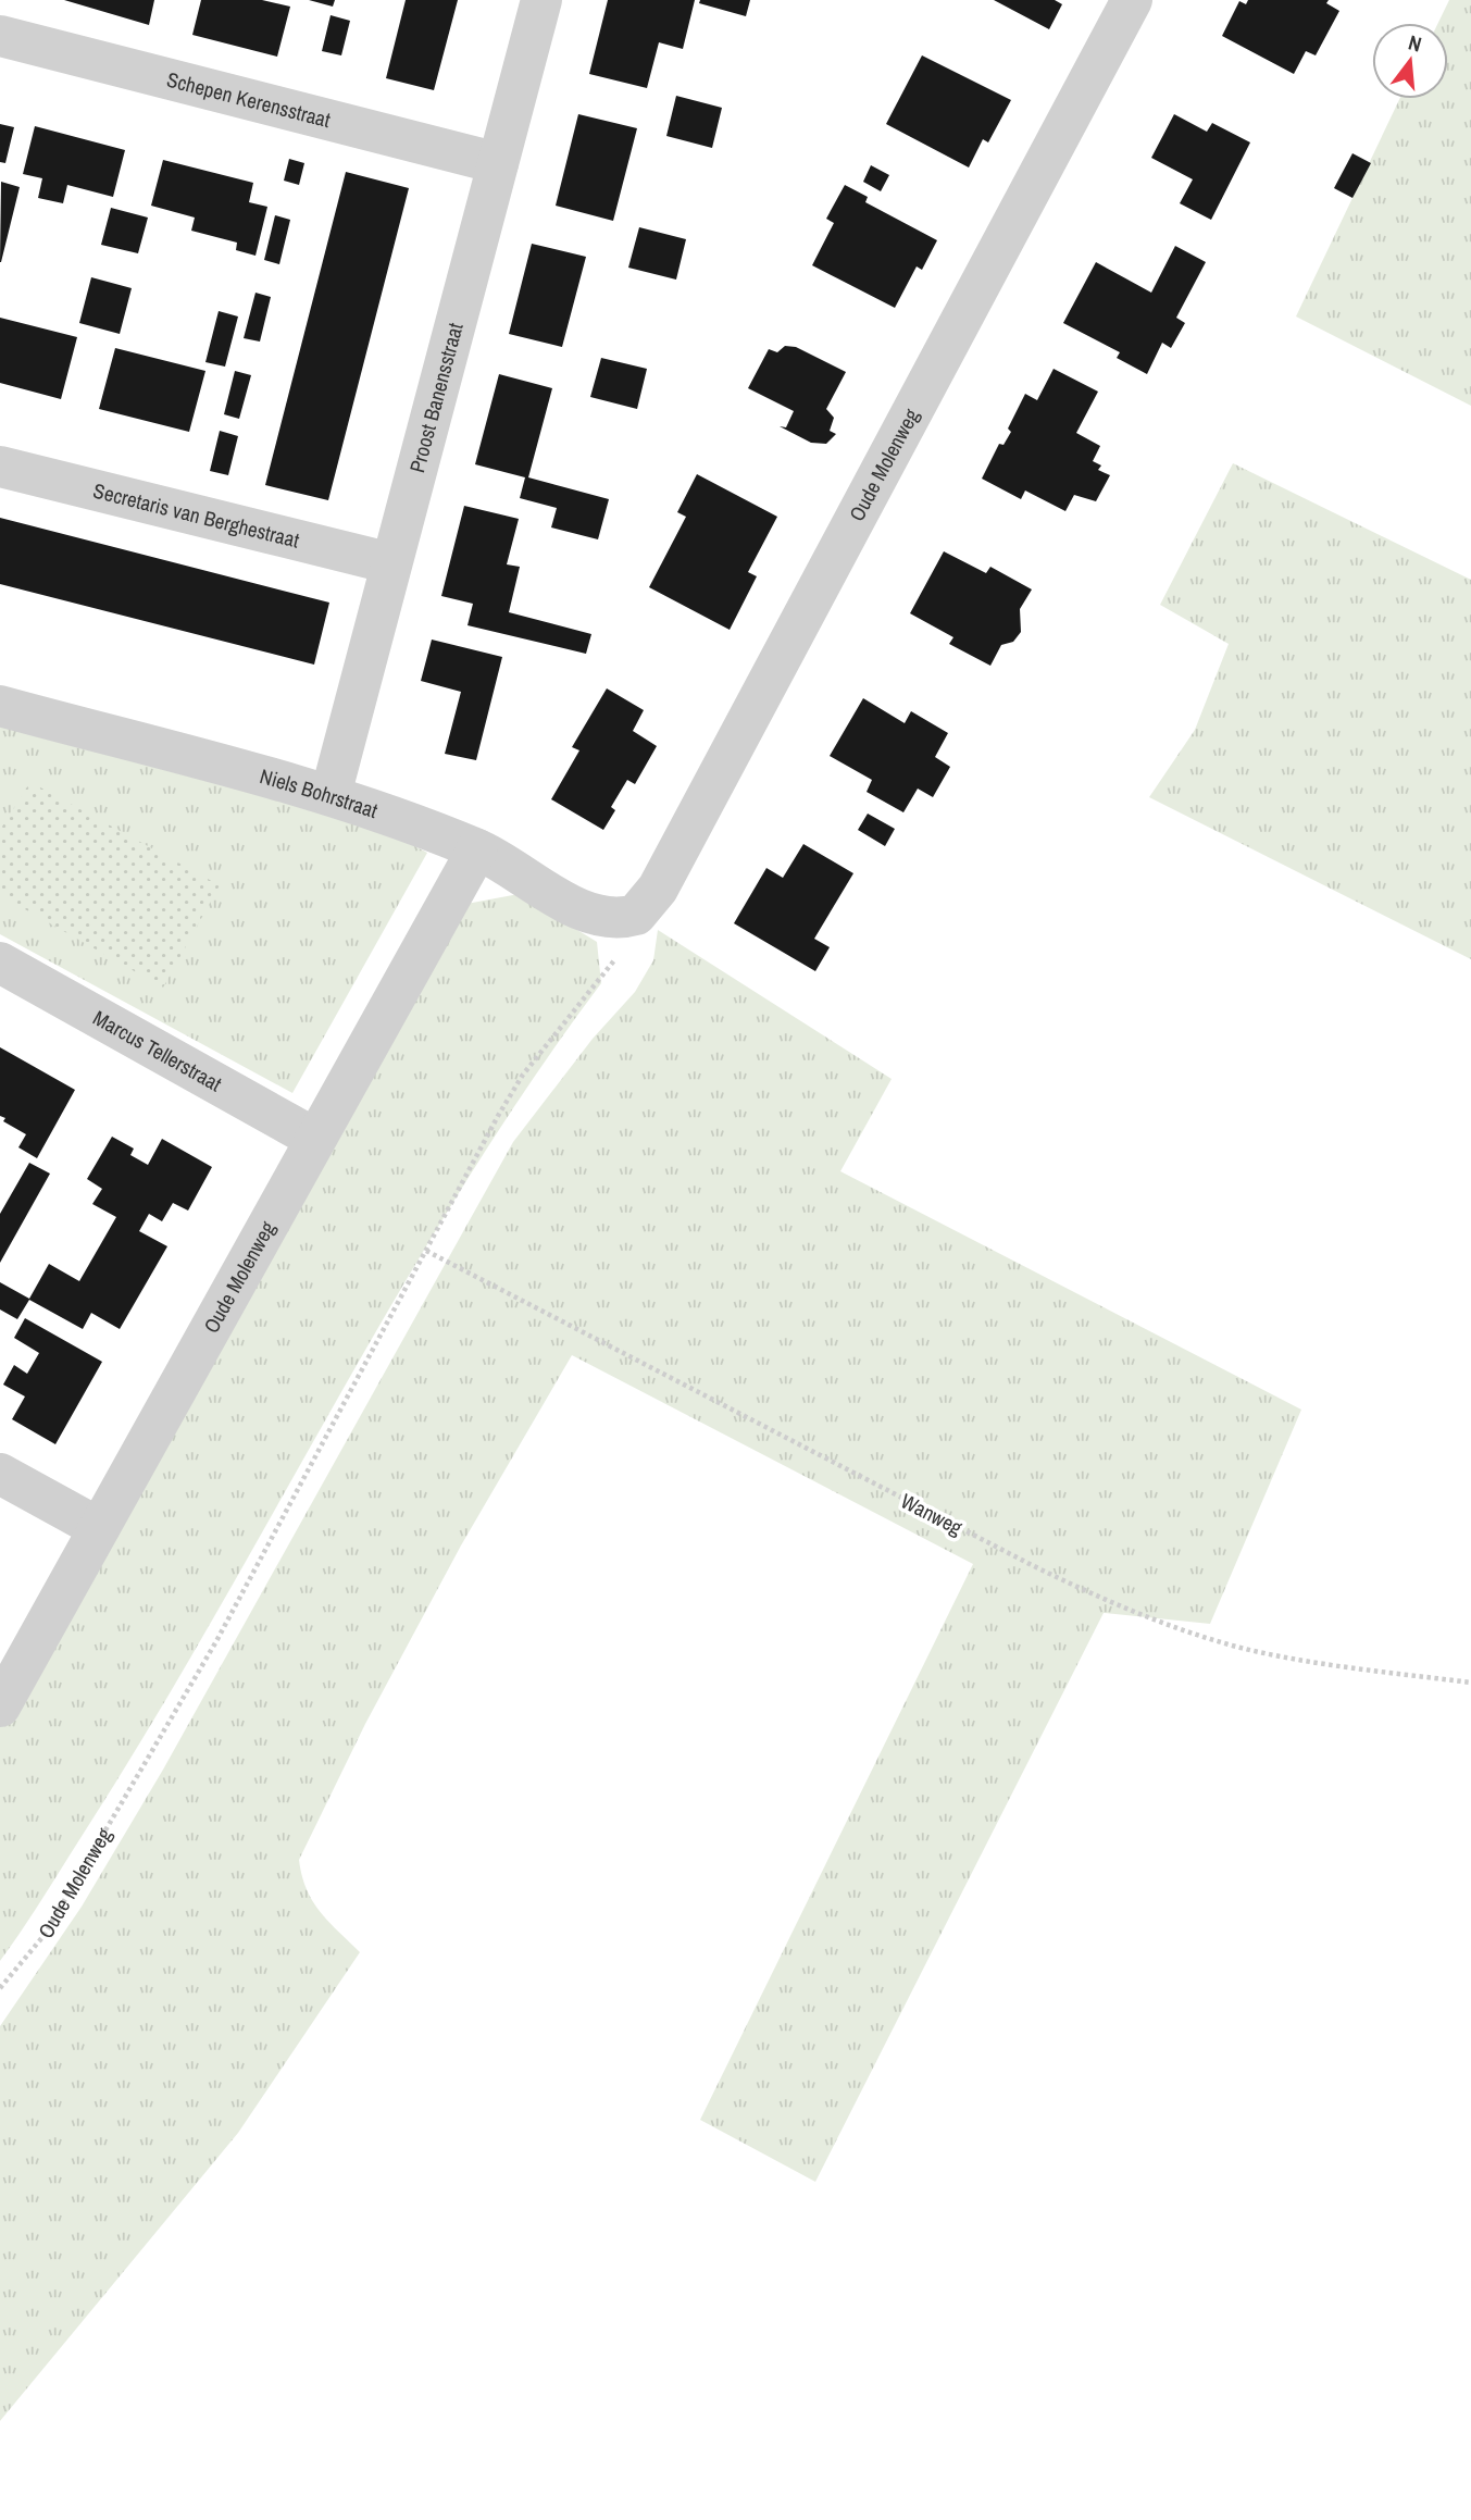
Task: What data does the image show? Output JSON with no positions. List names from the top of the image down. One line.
{"streets":{"street":["Schepen Kerensstraat","Proost Banensstraat","Oude Molenweg","Secretaris van Berghestraat","Niels Bohrstraat","Marcus Tellerstraat"],"path":["Wanweg"]},"crossings":[["Schepen Kerensstraat","Proost Banensstraat"],["Proost Banensstraat","Secretaris van Berghestraat"],["Proost Banensstraat","Niels Bohrstraat"],["Oude Molenweg","Niels Bohrstraat"],["Oude Molenweg","Marcus Tellerstraat"],["Oude Molenweg","Wanweg"]],"north":"top"}
